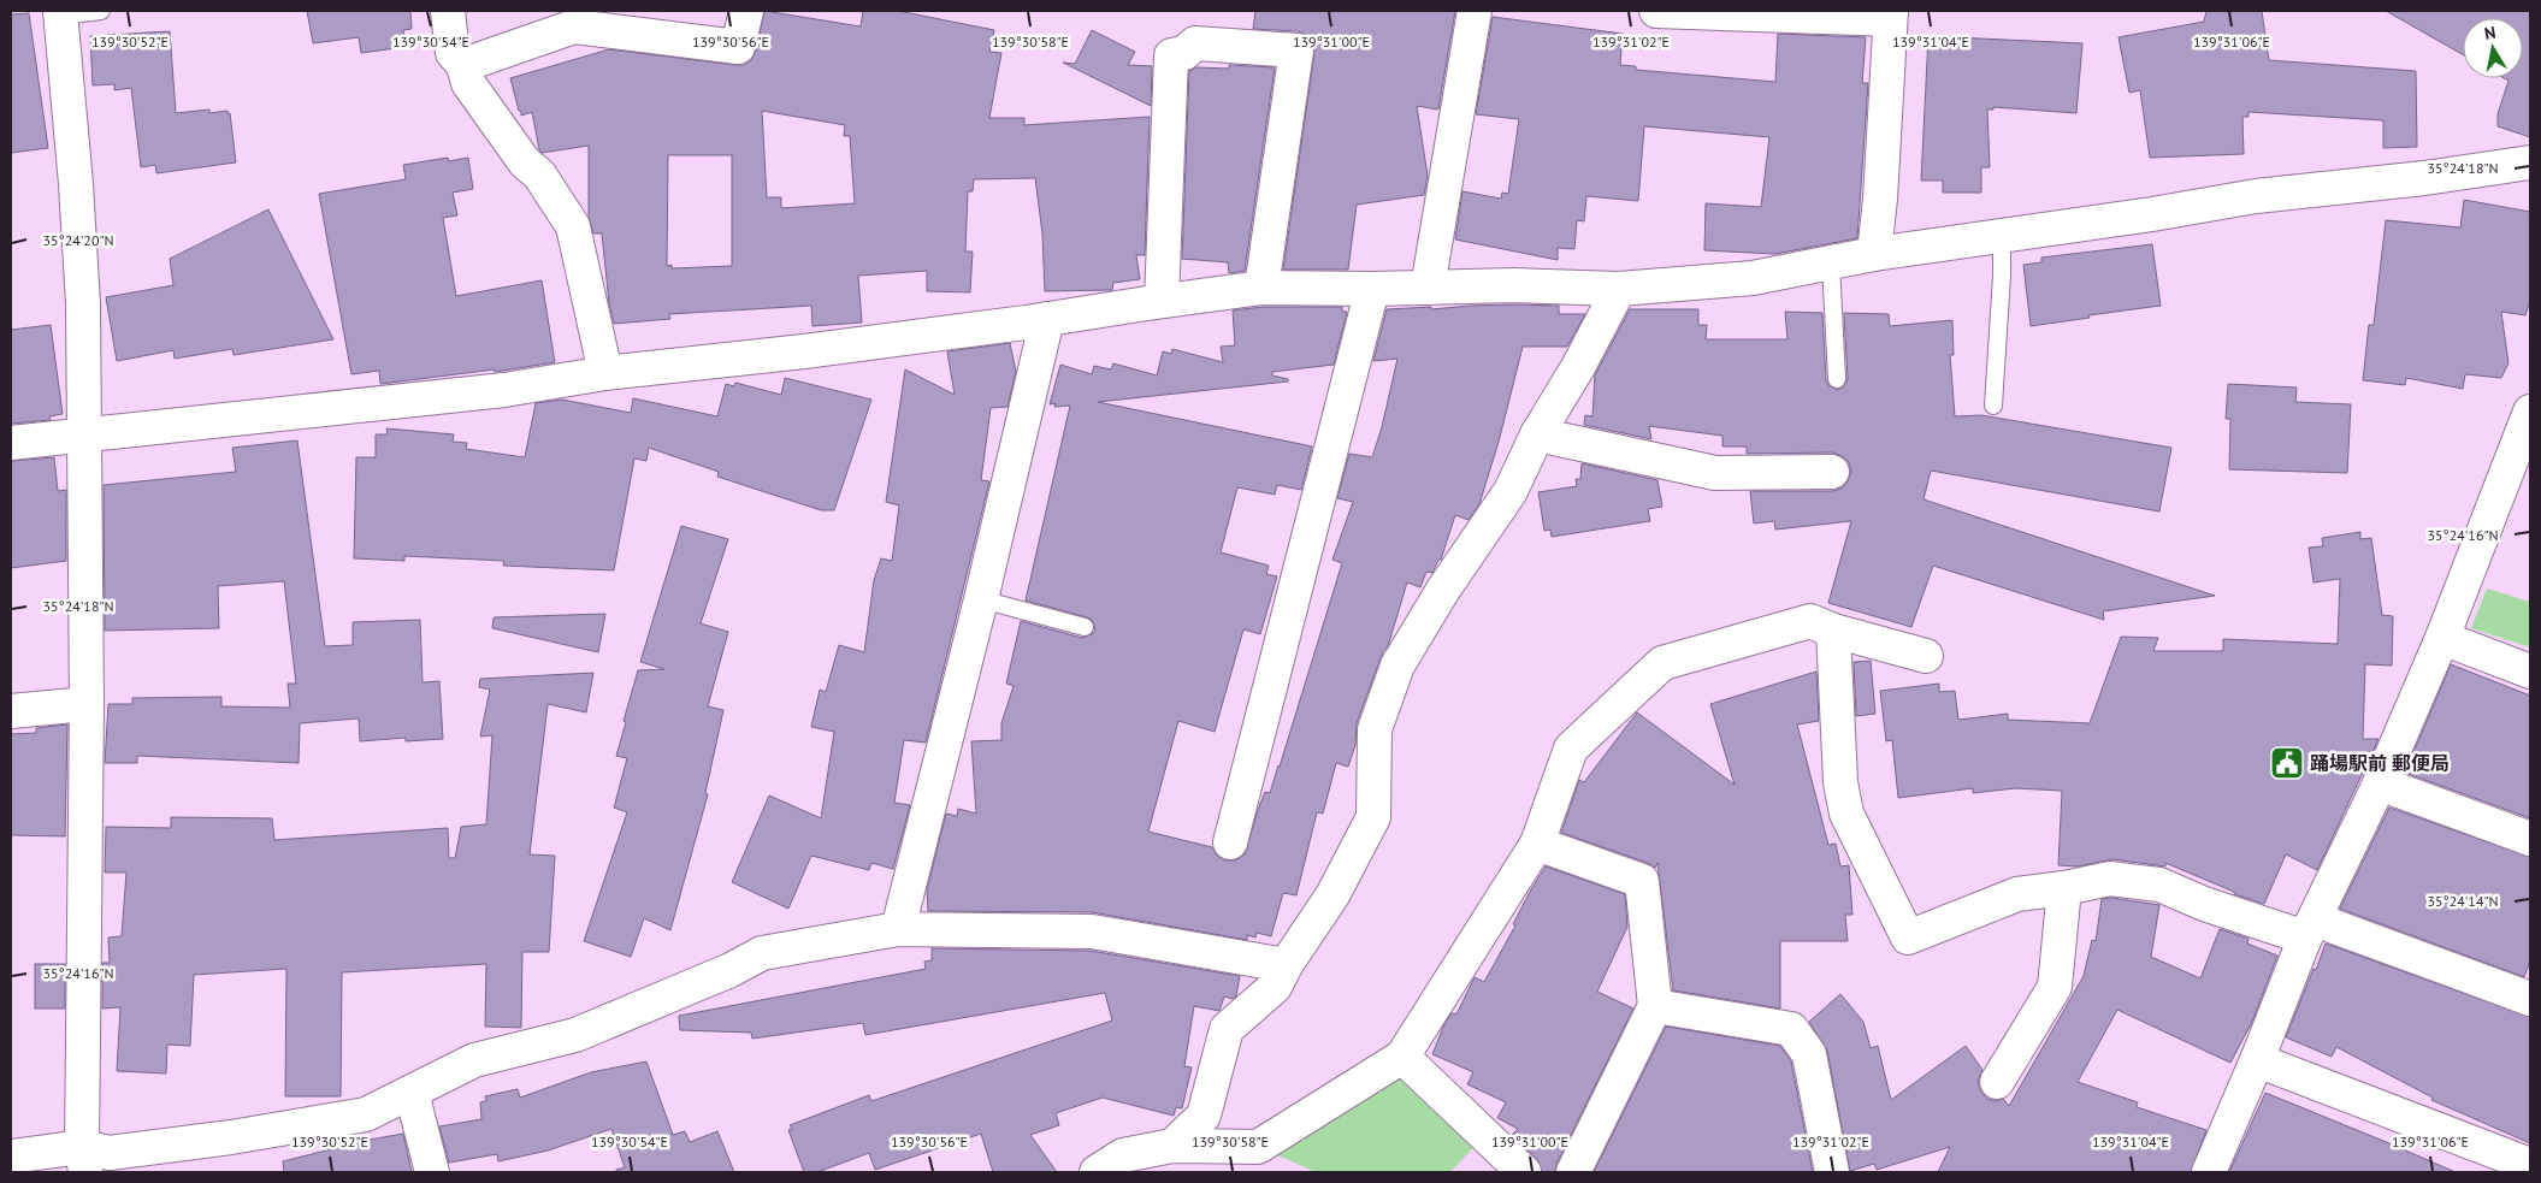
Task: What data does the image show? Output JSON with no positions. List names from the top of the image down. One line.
{"places":{"public building":["踊場駅前 郵便局"]},"north":"top","coordinates":["139°30'52\"E","139°30'54\"E","139°30'56\"E","139°30'58\"E","139°31'00\"E","139°31'02\"E","139°31'04\"E","139°31'06\"E","35°24'18\"N","35°24'20\"N","35°24'16\"N","35°24'14\"N"]}
